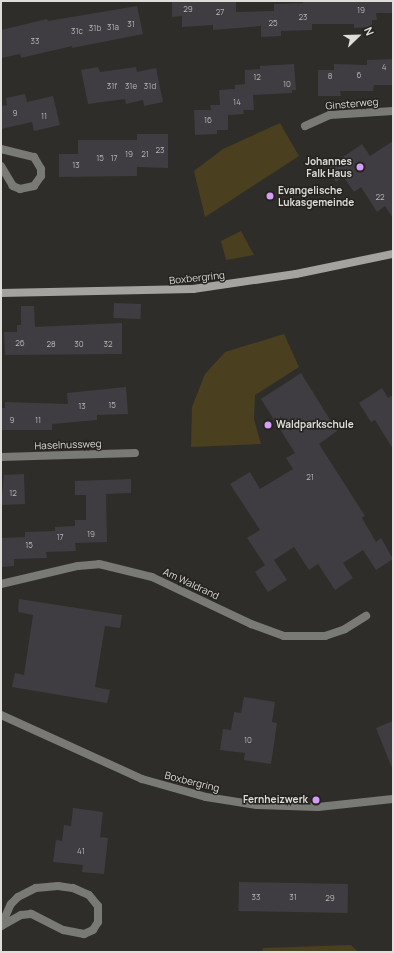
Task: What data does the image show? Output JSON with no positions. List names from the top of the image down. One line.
{"streets":{"street":["Ginsterweg","Boxbergring","Haselnussweg","Am Waldrand"]},"places":["Johannes Falk Haus","Evangelische Lukasgemeinde","Waldparkschule","Fernheizwerk"],"house_numbers":["29","19","27","23","25","31","31a","31b","31c","33","4","6","8","12","10","31f","31e","31d","14","9","11","16","23","19","21","15","17","13","22","26","28","30","32","15","13","9","11","21","12","19","17","15","10","41","33","31","29"],"north":"top right"}
